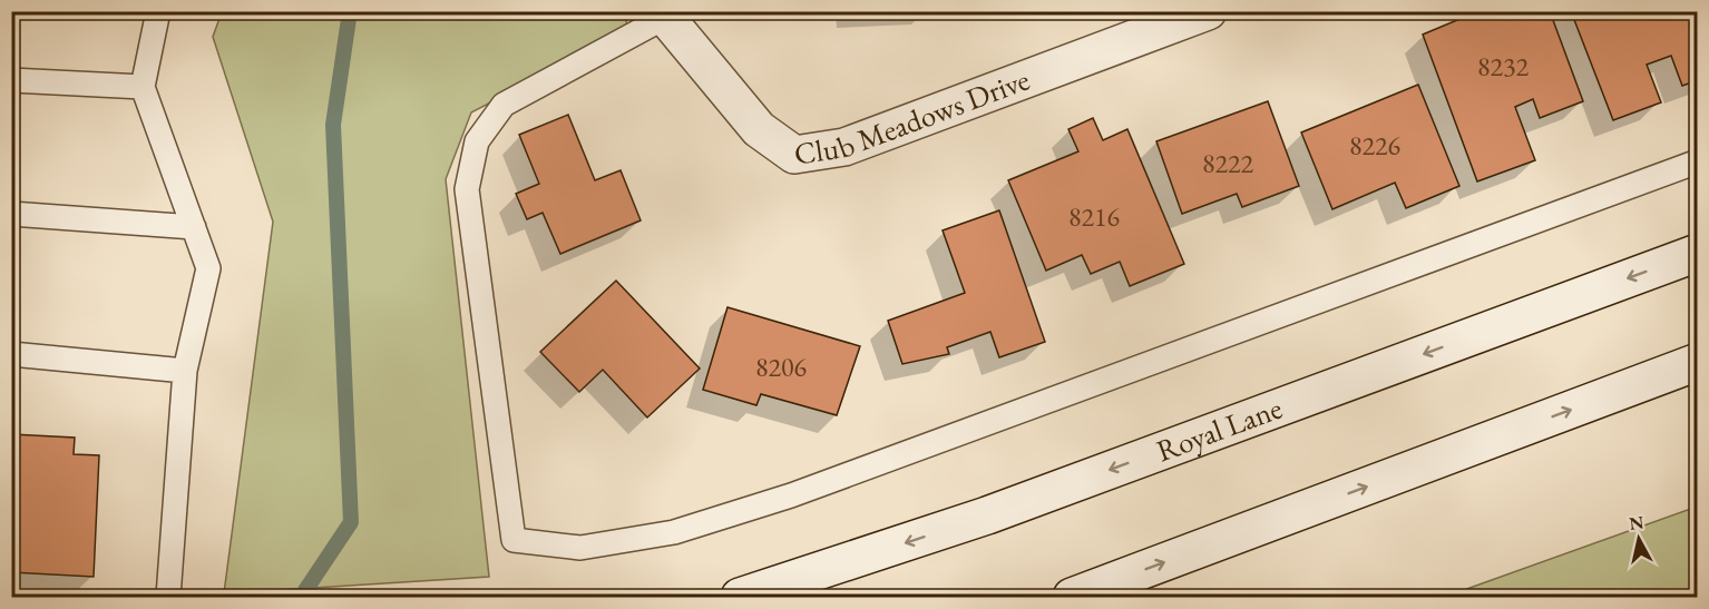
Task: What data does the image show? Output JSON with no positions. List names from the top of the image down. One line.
{"streets":{"main road":["Club Meadows Drive","Royal Lane"]},"house_numbers":["8232","8226","8222","8216","8206"],"north":"top"}
